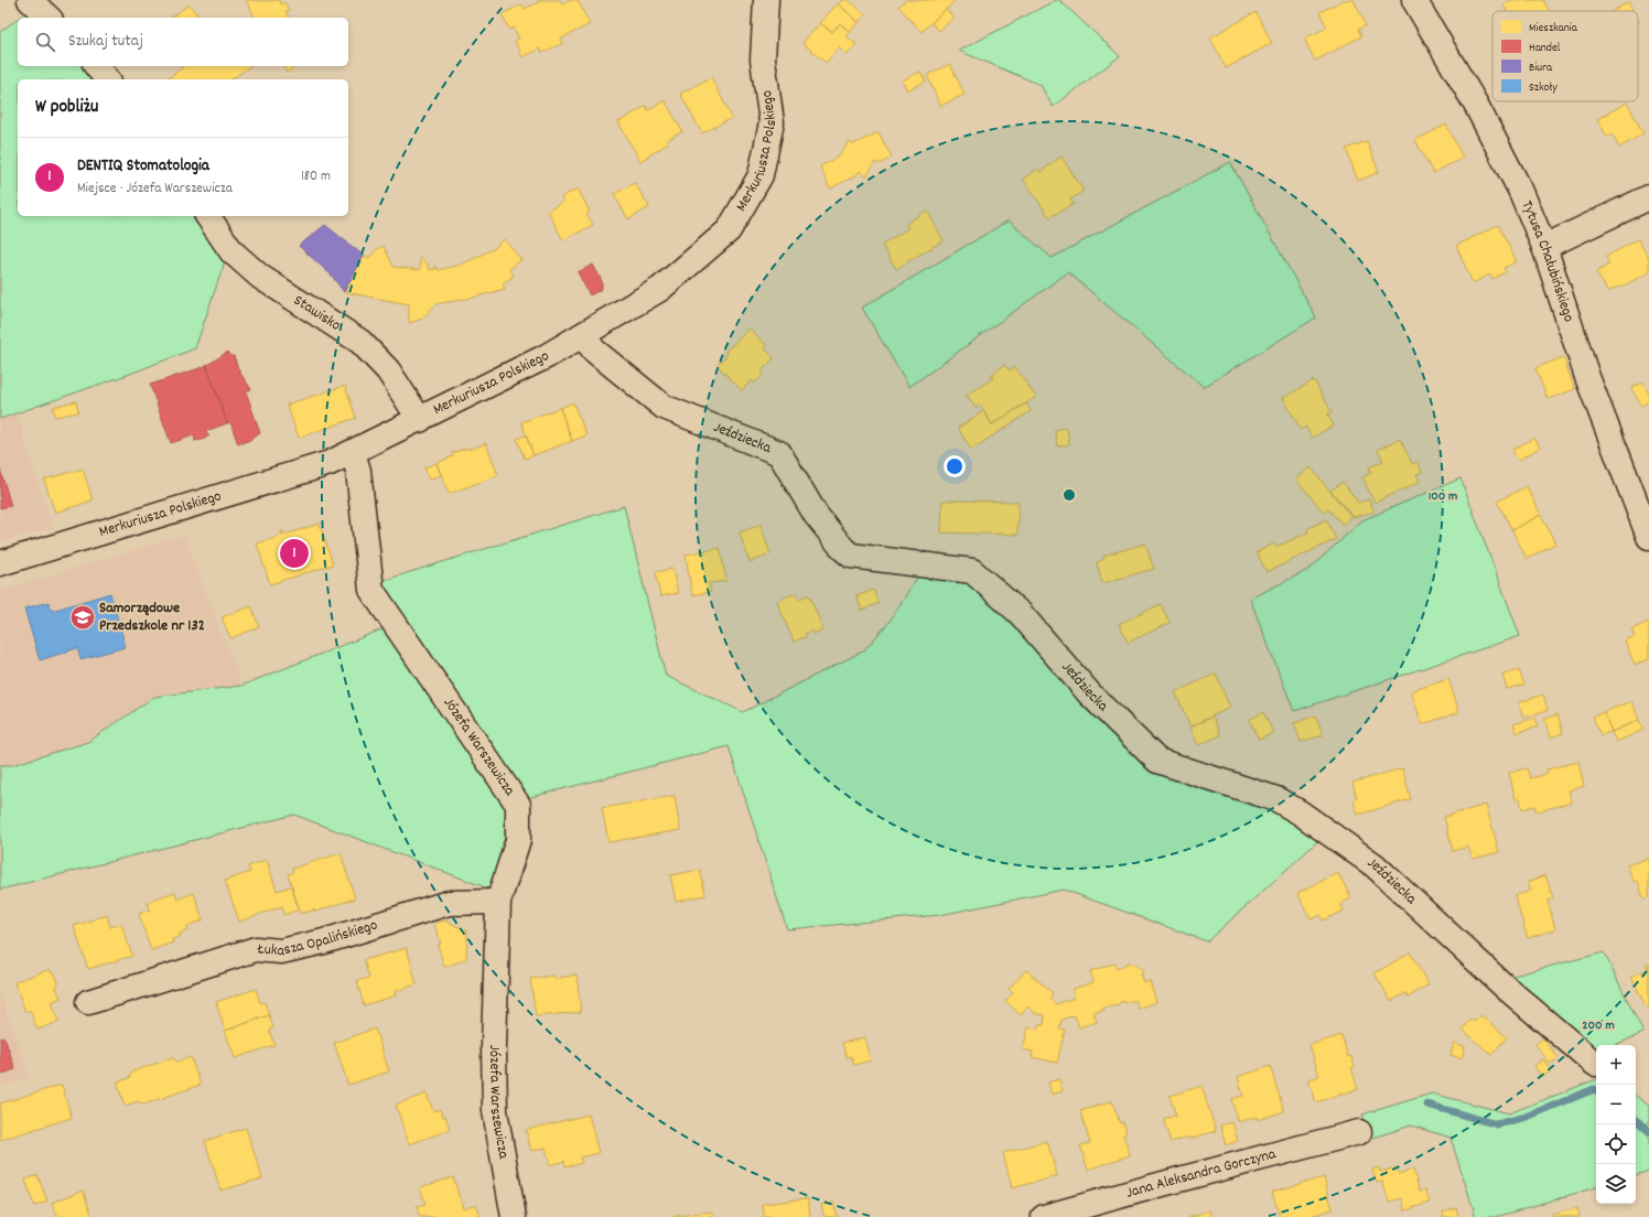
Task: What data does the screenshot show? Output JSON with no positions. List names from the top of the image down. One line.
{"streets":{"street":["Merkuriusza Polskiego","Tytusa Chałubińskiego","Stawisko","Jeździecka","Józefa Warszewicza","Łukasza Opalińskiego","Jana Aleksandra Gorczyna"]},"crossings":[["Merkuriusza Polskiego","Stawisko"],["Merkuriusza Polskiego","Jeździecka"],["Merkuriusza Polskiego","Józefa Warszewicza"],["Józefa Warszewicza","Łukasza Opalińskiego"]],"places":{"school or university":["Samorządowe Przedszkole nr 132"]},"legend":["Mieszkania","Handel","Biura","Szkoły"],"page":{"search":"Szukaj tutaj","heading":"W pobliżu","list":[{"mark":"1","name":"DENTIQ Stomatologia","note":"Miejsce · Józefa Warszewicza","value":"180 m"}],"pins":"1","map_buttons":["+","−"]},"rings":["100 m","200 m"]}
